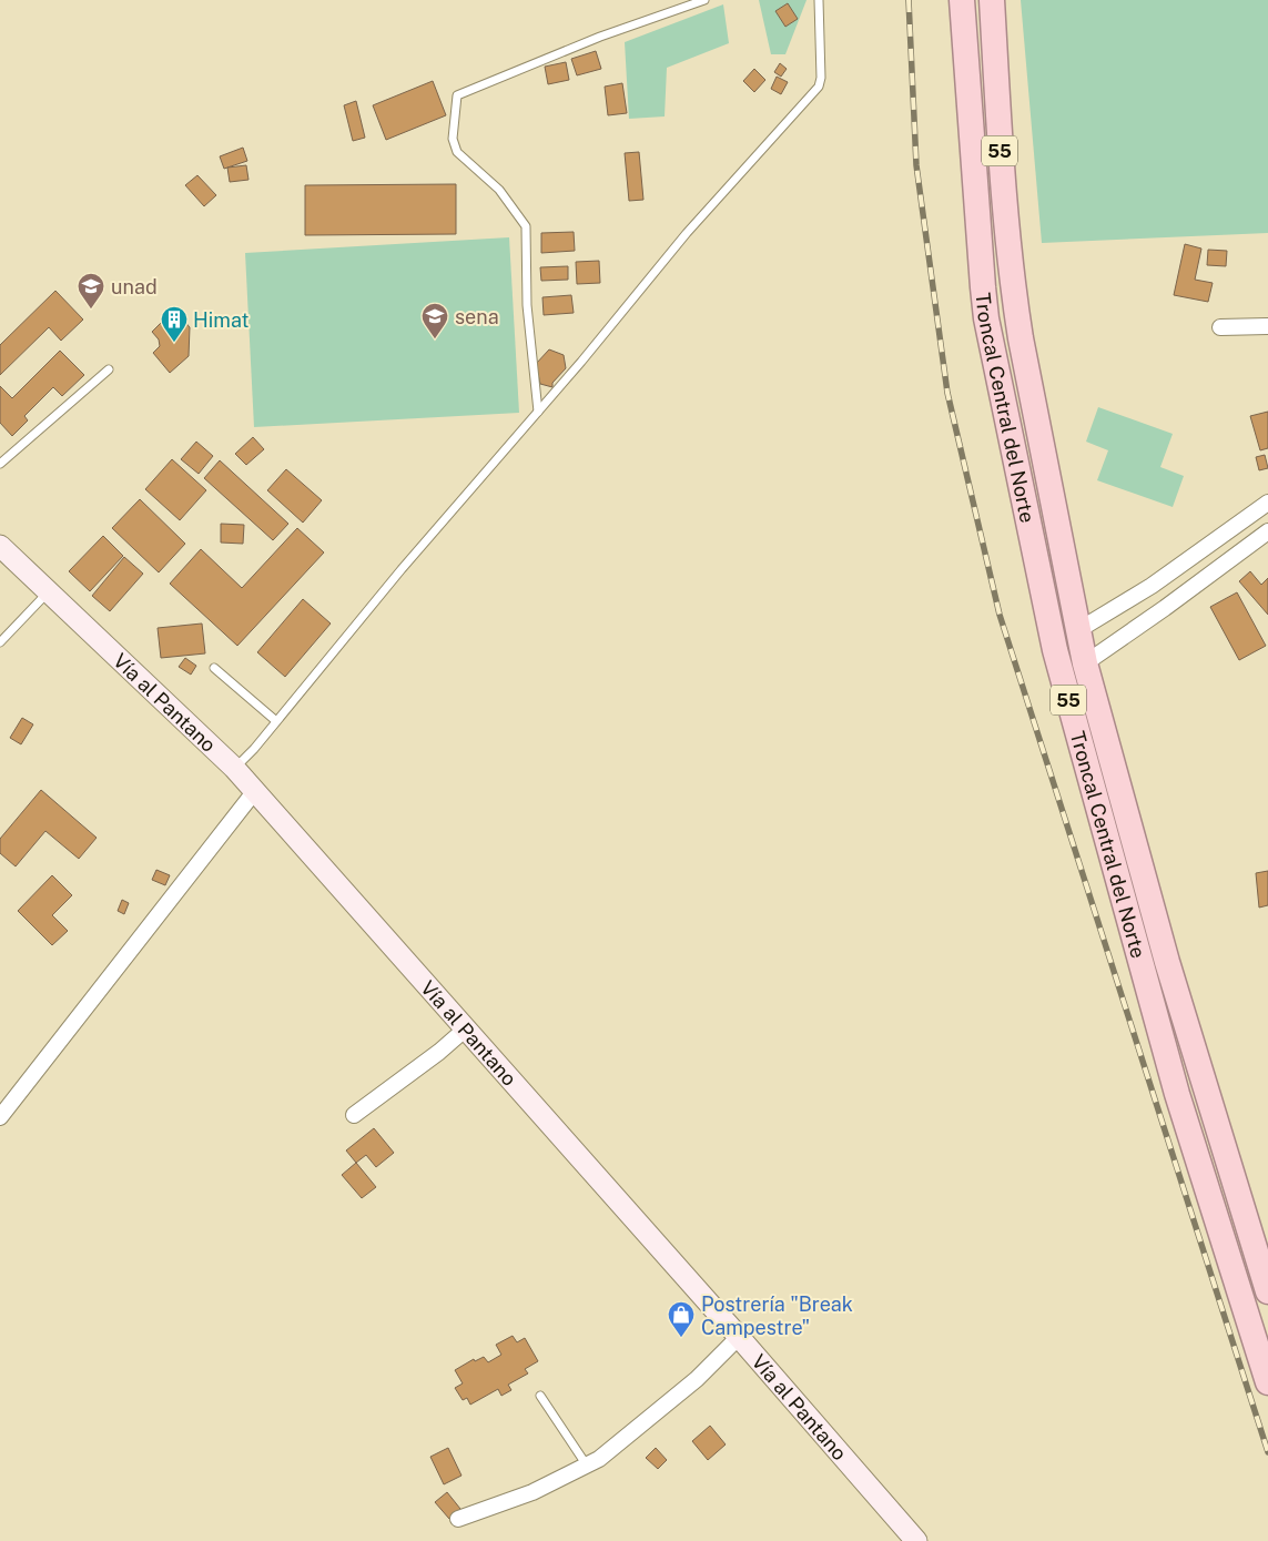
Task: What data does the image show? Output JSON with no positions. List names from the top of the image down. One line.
{"streets":{"highway":["55","Troncal Central del Norte"],"main road":["Vía al Pantano"]},"places":{"school or university":["unad","sena"],"building":["Himat"],"shop":["Postrería \"Break Campestre\""]}}
